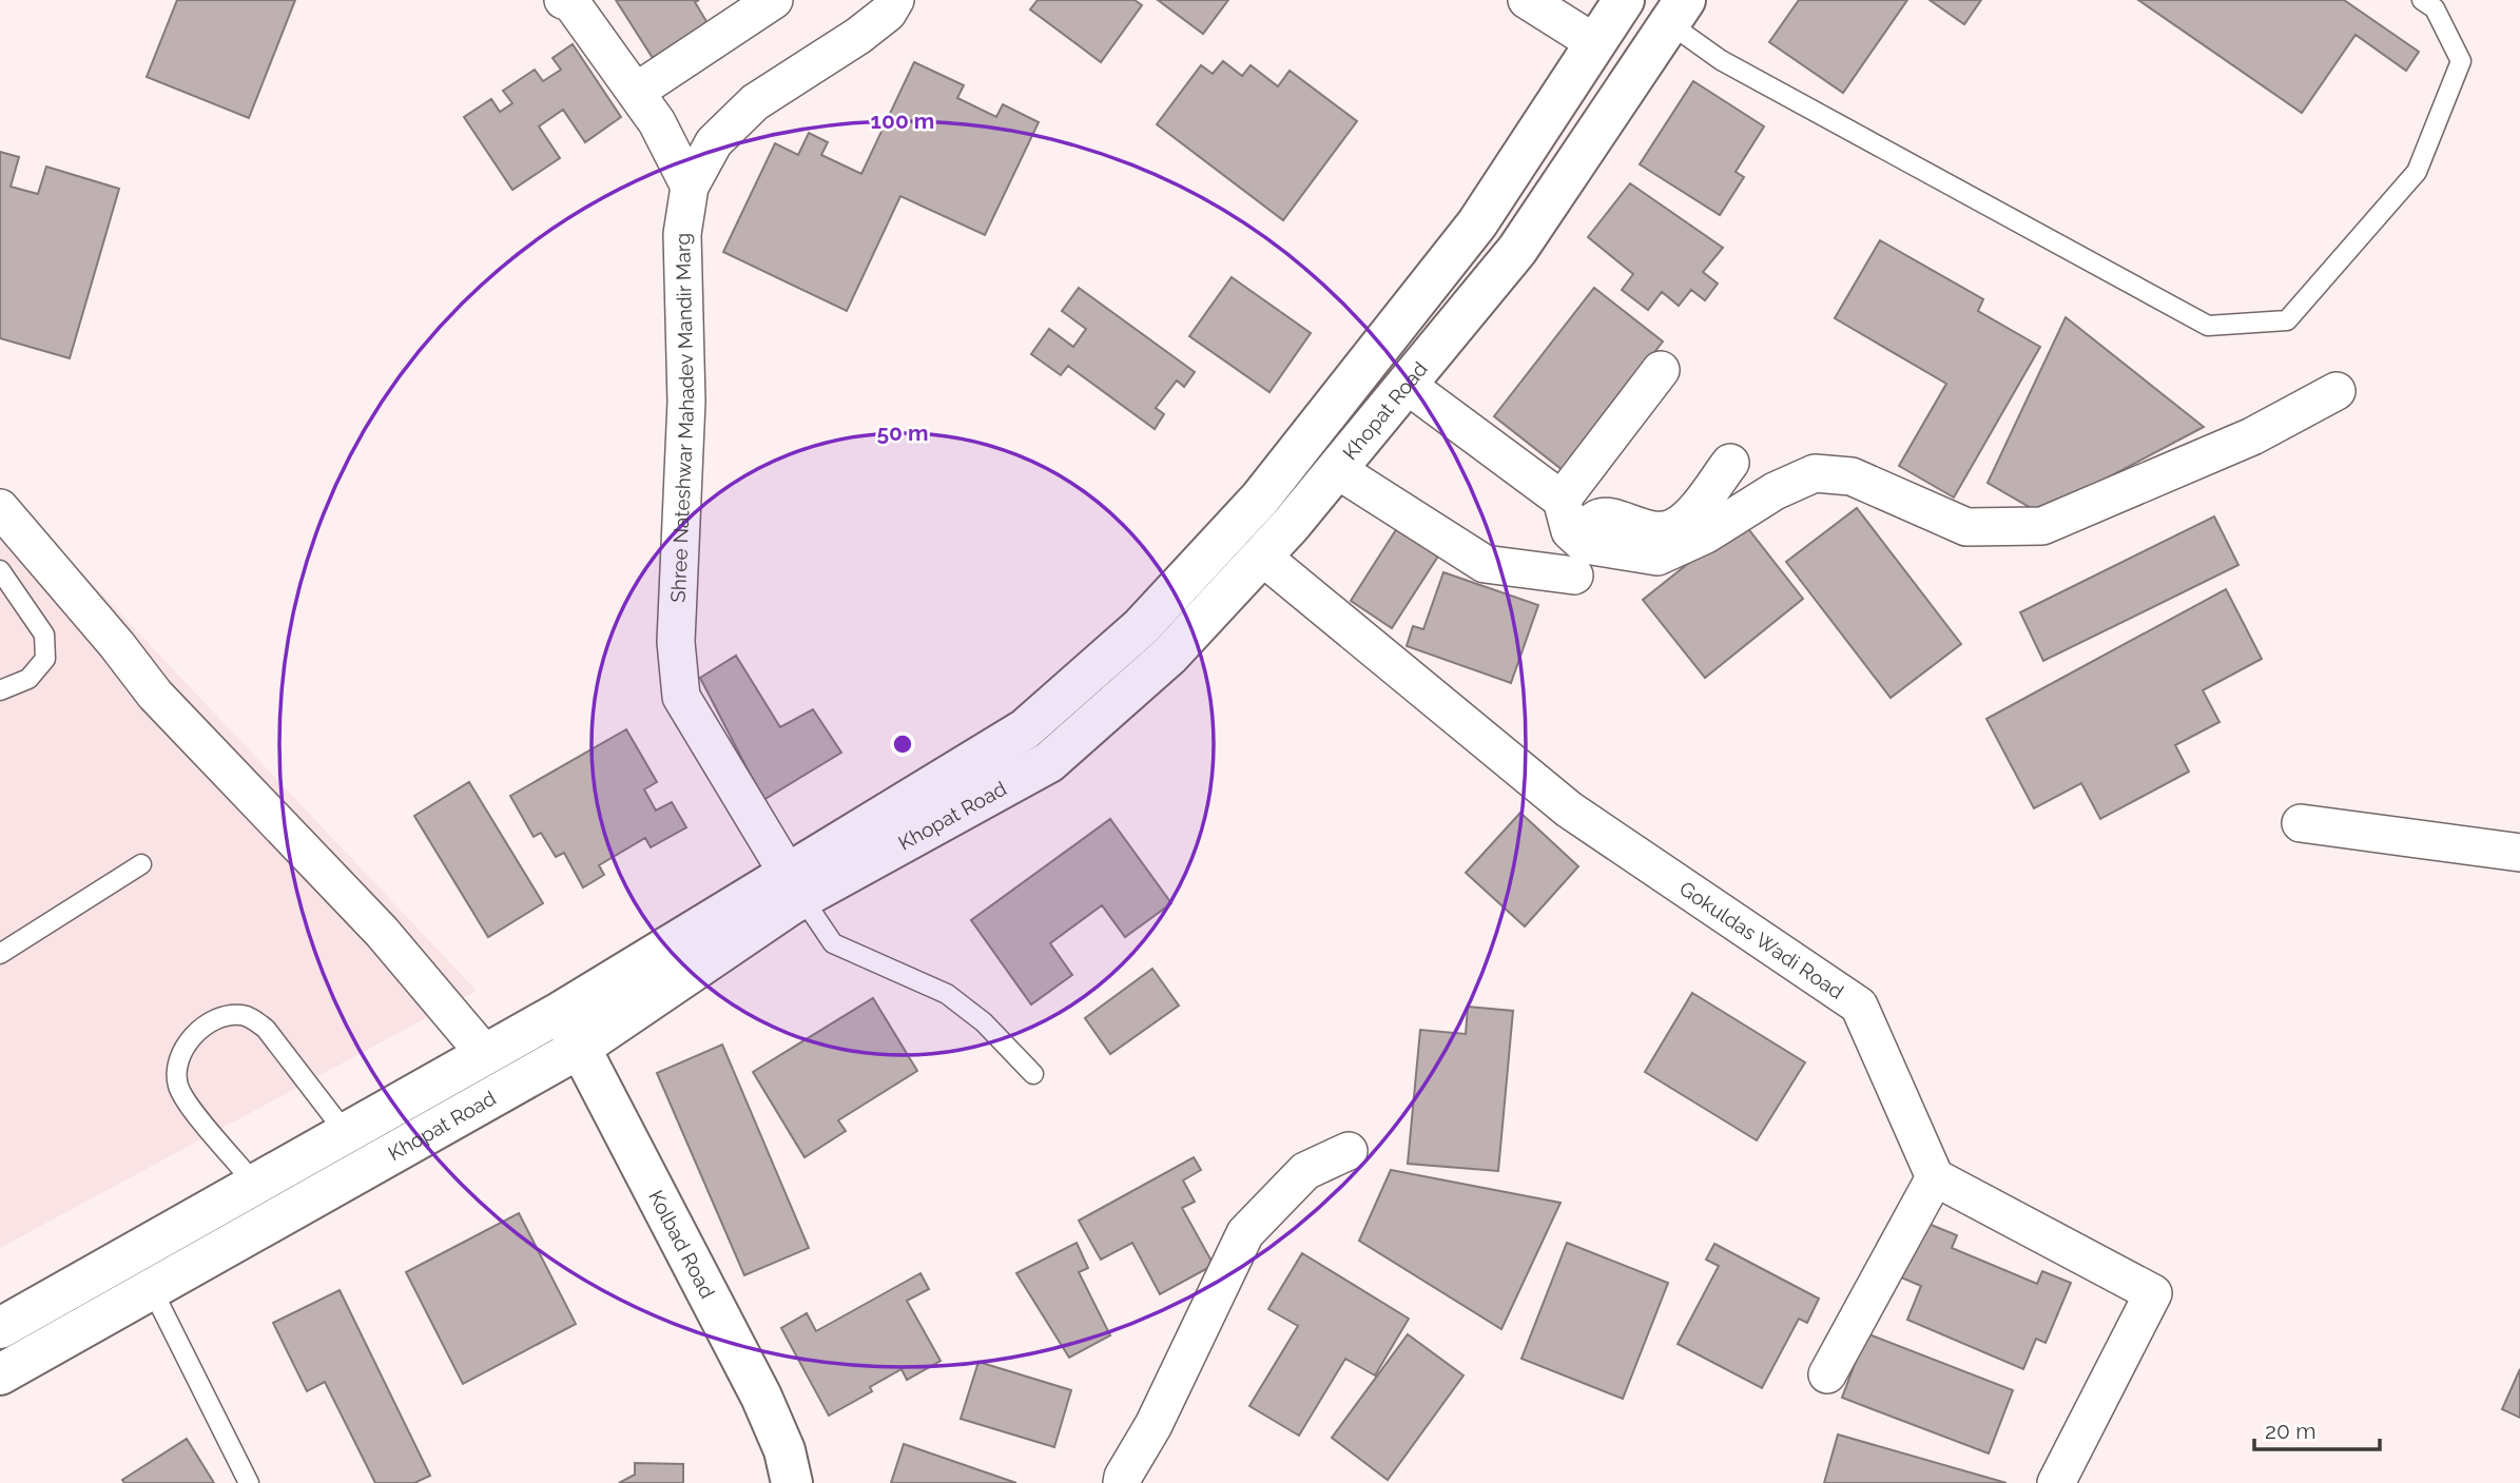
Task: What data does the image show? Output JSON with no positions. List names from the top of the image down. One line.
{"streets":{"main road":["Khopat Road","Kolbad Road"],"street":["Shree Nateshwar Mahadev Mandir Marg","Gokuldas Wadi Road"]},"crossings":[["Khopat Road","Shree Nateshwar Mahadev Mandir Marg"],["Khopat Road","Gokuldas Wadi Road"],["Khopat Road","Kolbad Road"]],"scale_bar":"20 m","rings":["100 m","50 m"]}
